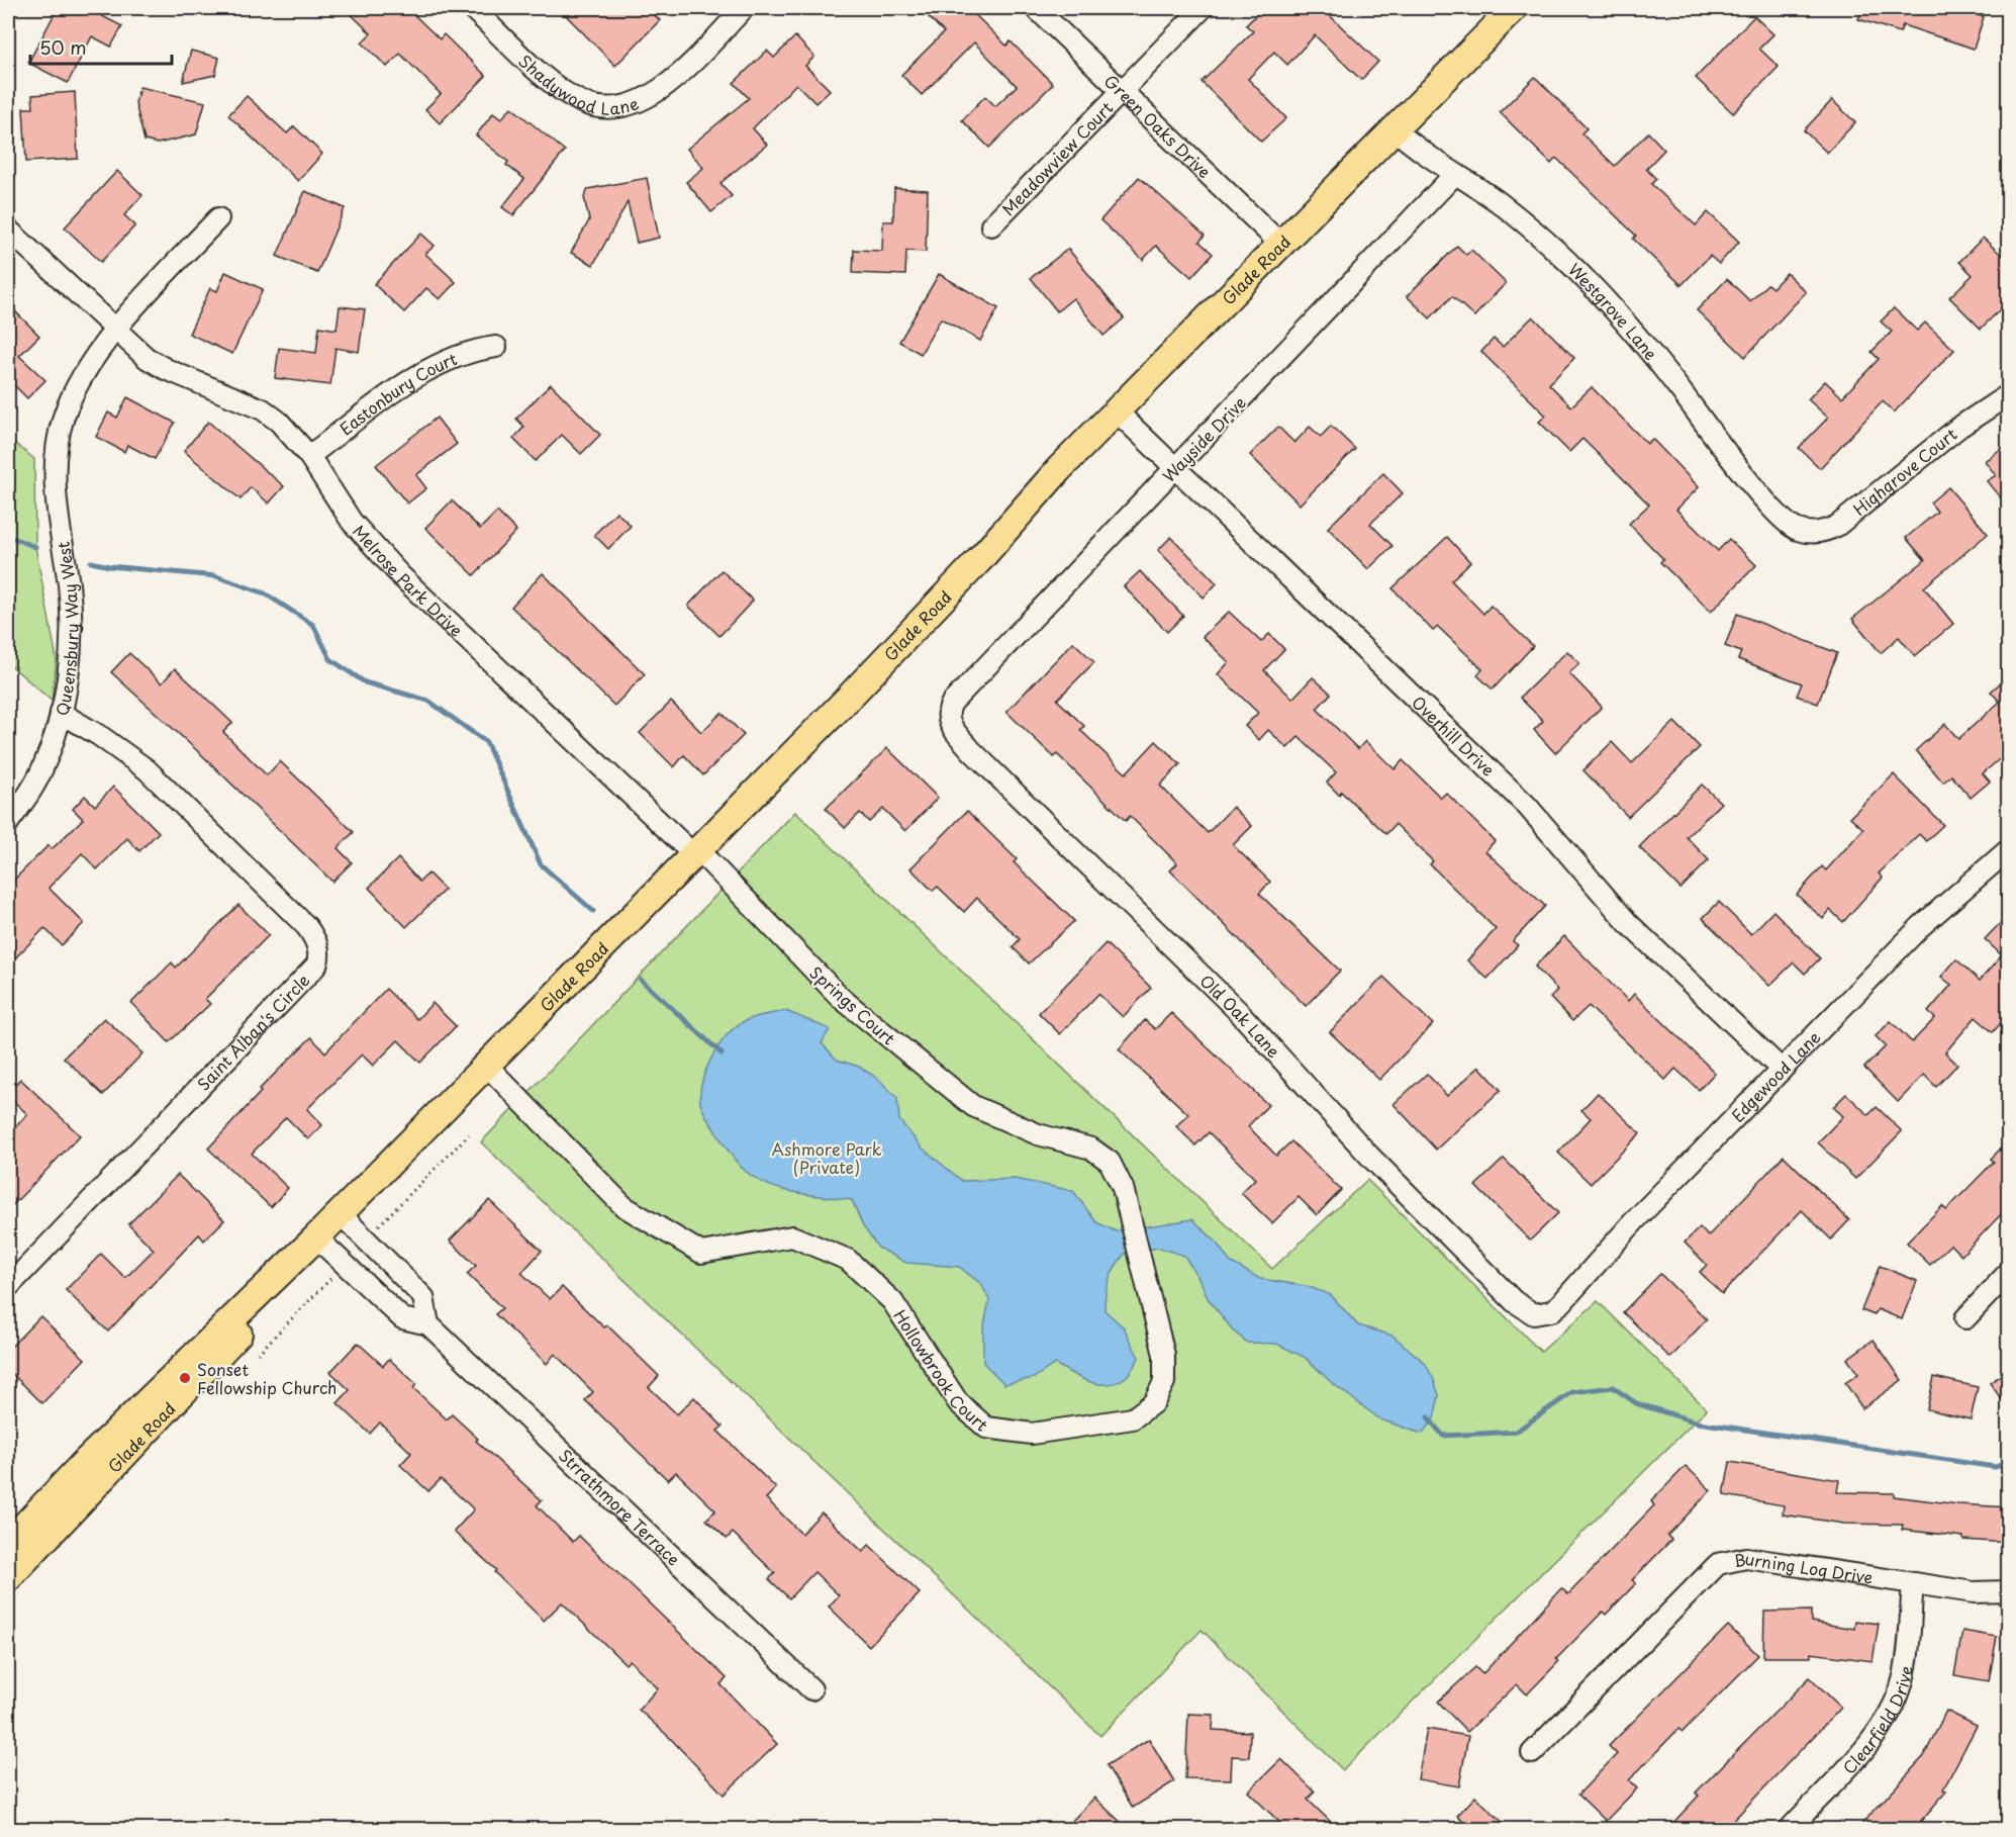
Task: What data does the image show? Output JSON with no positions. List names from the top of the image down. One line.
{"streets":{"main road":["Glade Road"],"street":["Shadywood Lane","Green Oaks Drive","Meadowview Court","Westgrove Lane","Eastonbury Court","Wayside Drive","Highgrove Court","Melrose Park Drive","Queensbury Way West","Overhill Drive","Springs Court","Old Oak Lane","Saint Alban's Circle","Edgewood Lane","Hollowbrook Court","Strrathmore Terrace","Burning Log Drive","Clearfield Drive"]},"crossings":[["Green Oaks Drive","Meadowview Court"],["Green Oaks Drive","Glade Road"],["Glade Road","Westgrove Lane"],["Glade Road","Melrose Park Drive"],["Glade Road","Overhill Drive"],["Glade Road","Springs Court"],["Glade Road","Hollowbrook Court"],["Glade Road","Strrathmore Terrace"],["Westgrove Lane","Wayside Drive"],["Westgrove Lane","Highgrove Court"],["Eastonbury Court","Melrose Park Drive"],["Wayside Drive","Overhill Drive"],["Wayside Drive","Old Oak Lane"],["Melrose Park Drive","Queensbury Way West"],["Melrose Park Drive","Springs Court"],["Queensbury Way West","Saint Alban's Circle"],["Overhill Drive","Edgewood Lane"],["Springs Court","Hollowbrook Court"],["Old Oak Lane","Edgewood Lane"],["Burning Log Drive","Clearfield Drive"]],"parks":["Ashmore Park (Private)"],"places":["Sonset Fellowship Church"],"scale_bar":"50 m"}
